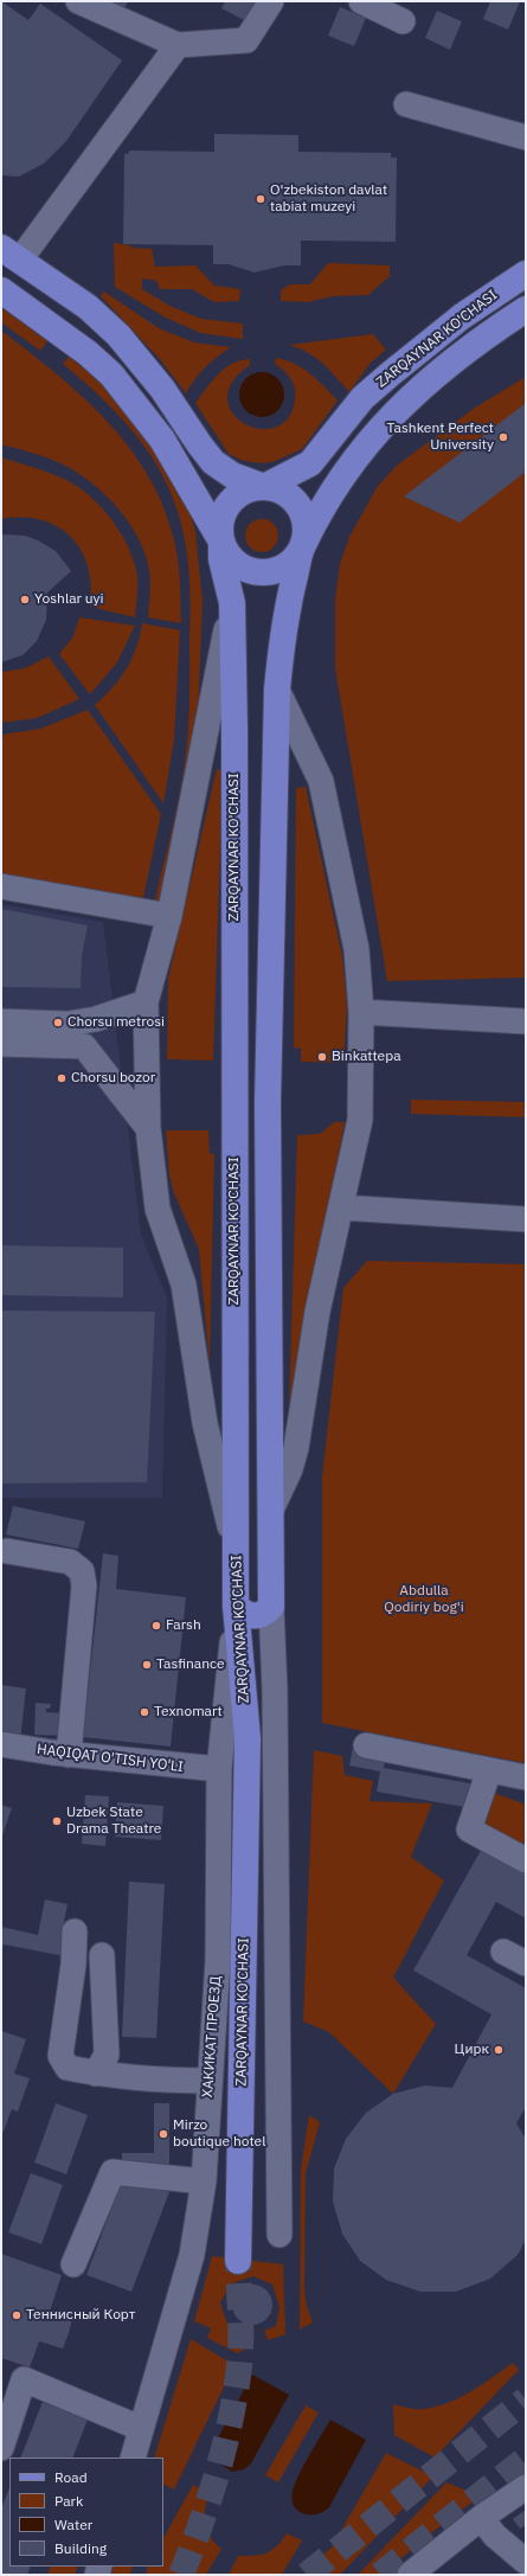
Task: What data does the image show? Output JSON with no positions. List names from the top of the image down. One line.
{"streets":{"main road":["ZARQAYNAR KO'CHASI"],"street":["HAQIQAT O'TISH YO'LI","ХАКИКАТ ПРОЕЗД"]},"crossings":[["ZARQAYNAR KO'CHASI","ХАКИКАТ ПРОЕЗД"],["HAQIQAT O'TISH YO'LI","ХАКИКАТ ПРОЕЗД"]],"parks":["Abdulla Qodiriy bog'i"],"places":["O'zbekiston davlat tabiat muzeyi","Tashkent Perfect University","Yoshlar uyi","Chorsu metrosi","Binkattepa","Chorsu bozor","Farsh","Tasfinance","Texnomart","Uzbek State Drama Theatre","Цирк","Mirzo boutique hotel","Теннисный Корт"],"legend":["Road","Park","Water","Building"]}
